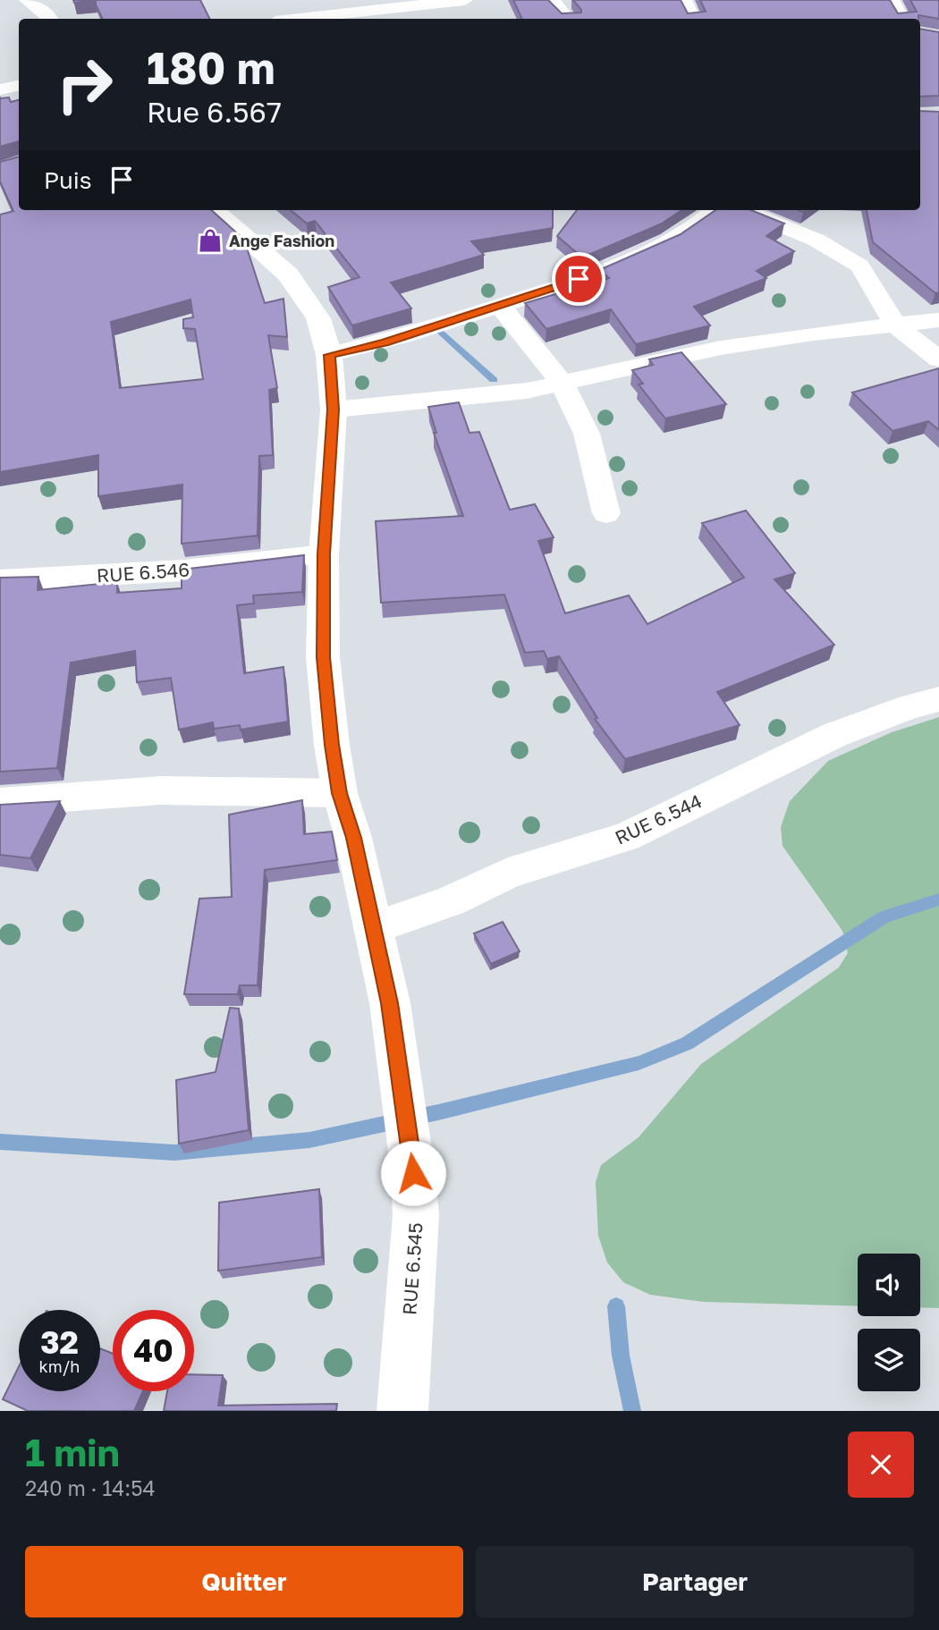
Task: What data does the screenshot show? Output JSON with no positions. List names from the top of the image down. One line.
{"streets":{"street":["RUE 6.546","RUE 6.544","RUE 6.545"]},"crossings":[["RUE 6.546","RUE 6.545"],["RUE 6.544","RUE 6.545"]],"places":{"shop":["Ange Fashion"]},"page":{"turn":["180 m","Rue 6.567"],"then":"Puis","speed":"32 km/h","limit":"40","heading":["1 min","240 m · 14:54"],"buttons":["Quitter","Partager"]}}
